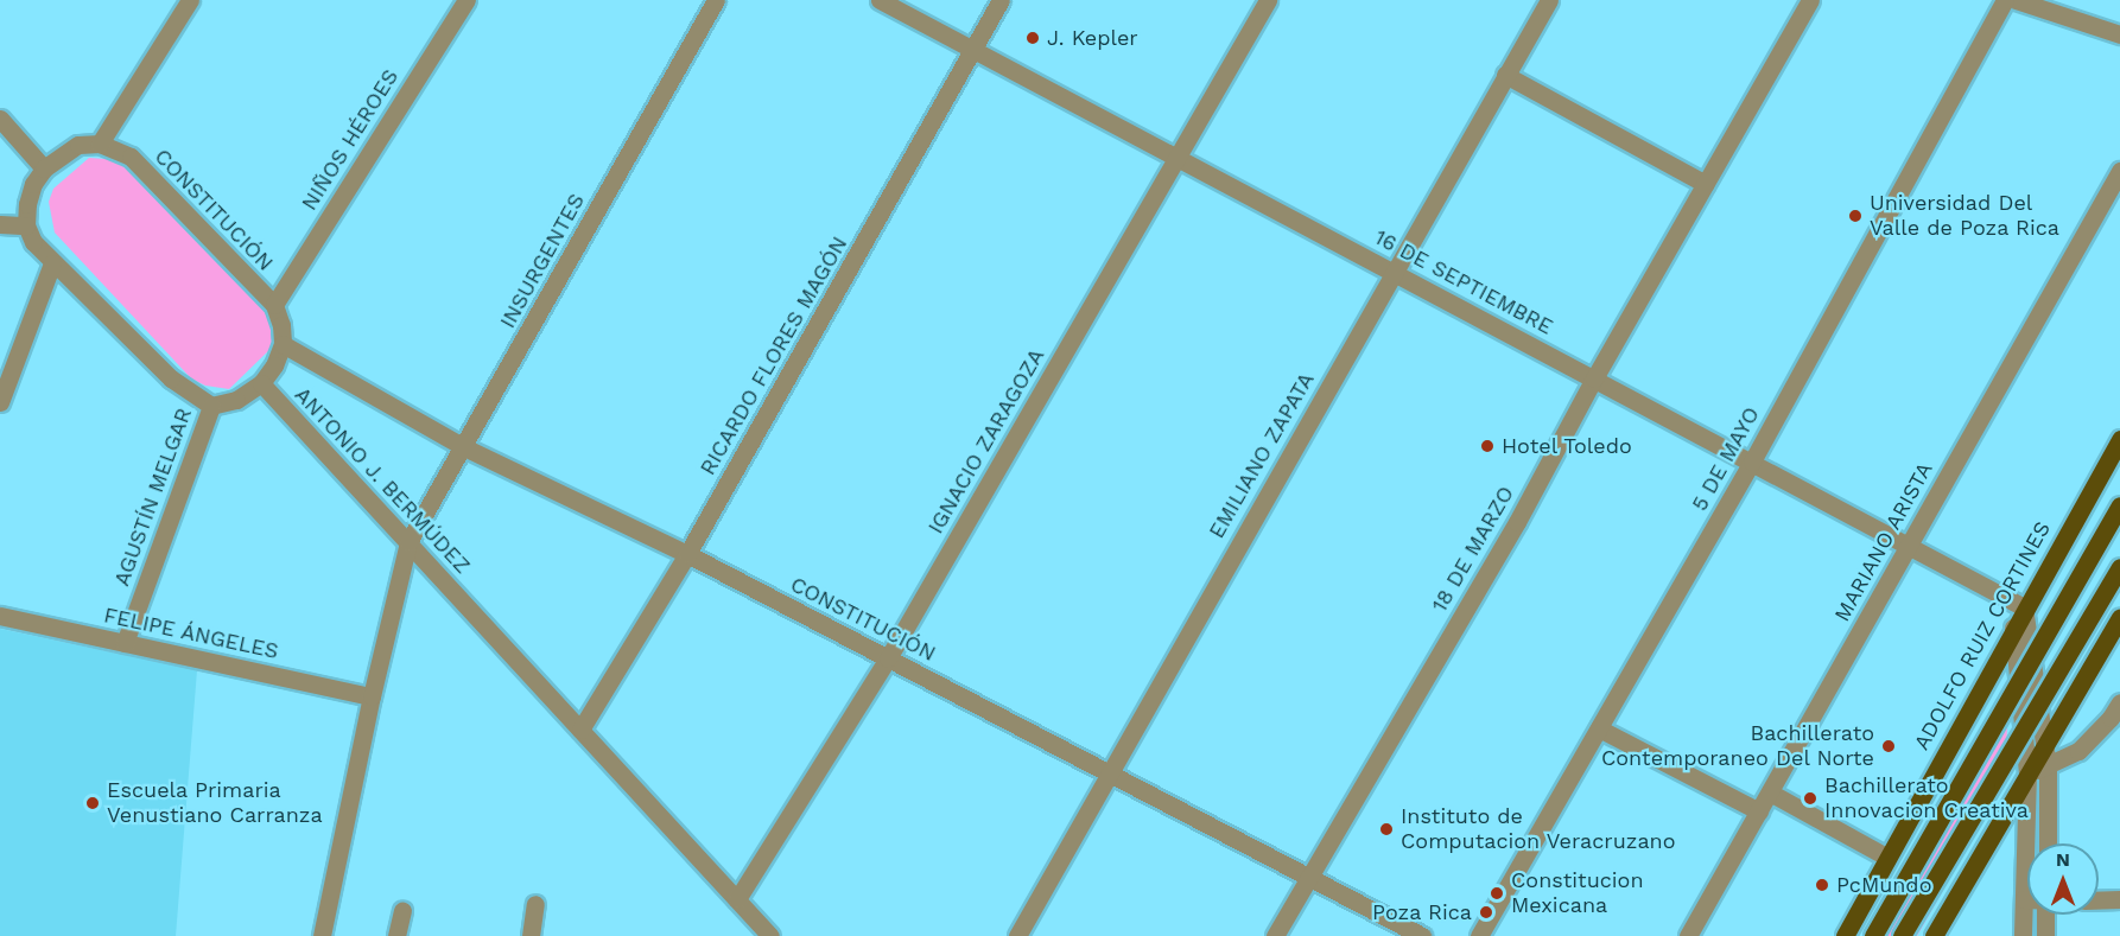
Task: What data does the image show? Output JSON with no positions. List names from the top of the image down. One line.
{"streets":{"main road":["ADOLFO RUIZ CORTINES"],"street":["NIÑOS HÉROES","CONSTITUCIÓN","INSURGENTES","16 DE SEPTIEMBRE","RICARDO FLORES MAGÓN","IGNACIO ZARAGOZA","EMILIANO ZAPATA","5 DE MAYO","ANTONIO J. BERMÚDEZ","AGUSTÍN MELGAR","MARIANO ARISTA","18 DE MARZO","FELIPE ÁNGELES"]},"crossings":[["NIÑOS HÉROES","CONSTITUCIÓN"],["CONSTITUCIÓN","INSURGENTES"],["CONSTITUCIÓN","RICARDO FLORES MAGÓN"],["CONSTITUCIÓN","IGNACIO ZARAGOZA"],["CONSTITUCIÓN","EMILIANO ZAPATA"],["CONSTITUCIÓN","18 DE MARZO"],["INSURGENTES","ANTONIO J. BERMÚDEZ"],["INSURGENTES","FELIPE ÁNGELES"],["16 DE SEPTIEMBRE","RICARDO FLORES MAGÓN"],["16 DE SEPTIEMBRE","IGNACIO ZARAGOZA"],["16 DE SEPTIEMBRE","EMILIANO ZAPATA"],["16 DE SEPTIEMBRE","5 DE MAYO"],["16 DE SEPTIEMBRE","MARIANO ARISTA"],["16 DE SEPTIEMBRE","18 DE MARZO"],["16 DE SEPTIEMBRE","ADOLFO RUIZ CORTINES"],["RICARDO FLORES MAGÓN","ANTONIO J. BERMÚDEZ"],["IGNACIO ZARAGOZA","ANTONIO J. BERMÚDEZ"],["ANTONIO J. BERMÚDEZ","AGUSTÍN MELGAR"],["AGUSTÍN MELGAR","FELIPE ÁNGELES"]],"places":["J. Kepler","Universidad Del Valle de Poza Rica","Hotel Toledo","Bachillerato Contemporaneo Del Norte","Bachillerato Innovacion Creativa","Escuela Primaria Venustiano Carranza","Instituto de Computacion Veracruzano","PcMundo","Constitucion Mexicana","Poza Rica"],"north":"top"}
